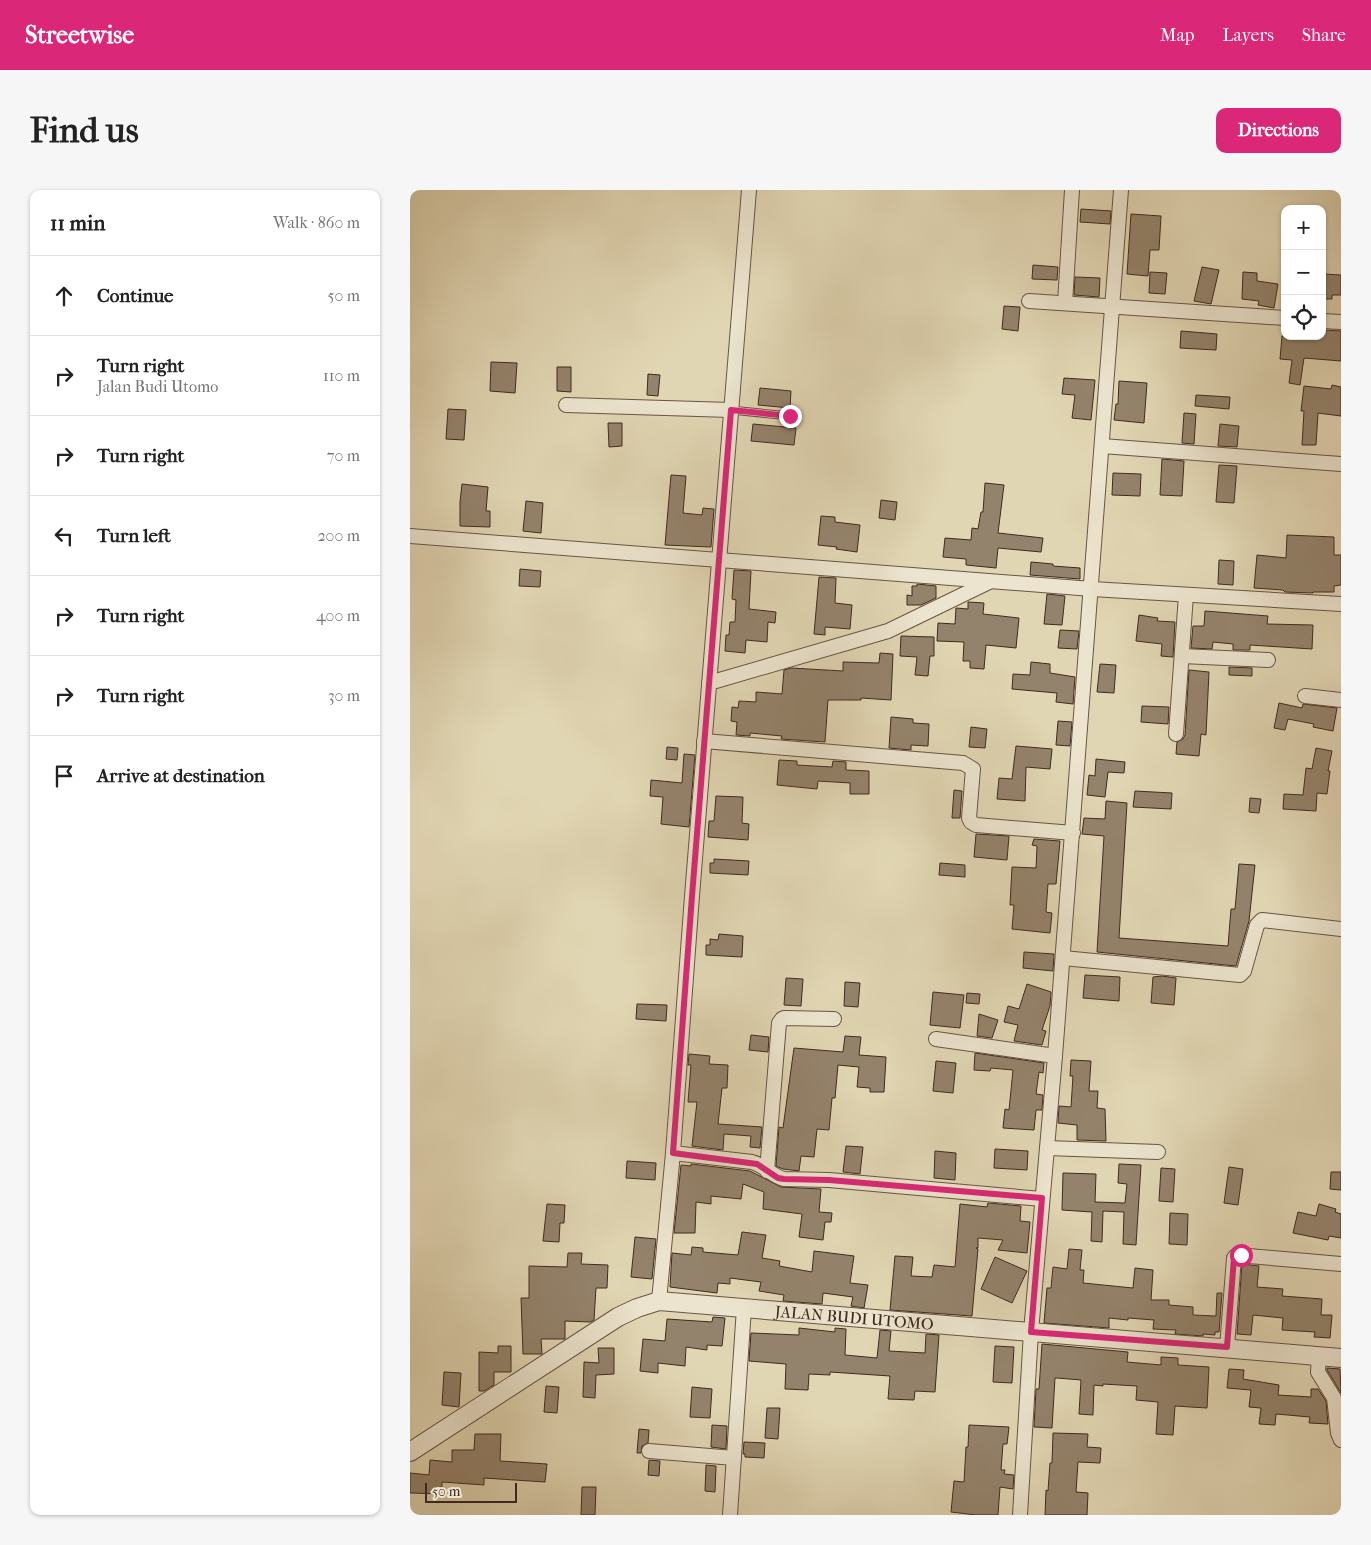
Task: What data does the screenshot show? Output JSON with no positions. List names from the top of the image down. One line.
{"streets":{"street":["JALAN BUDI UTOMO"]},"scale_bar":"50 m","page":{"header":"Streetwise","nav":["Map","Layers","Share"],"buttons":"Directions","title":"Find us","heading":["11 min","Walk · 860 m"],"map_buttons":["+","−"],"list":[["Continue","50 m"],["Turn right","Jalan Budi Utomo","110 m"],["Turn right","70 m"],["Turn left","200 m"],["Turn right","400 m"],["Turn right","30 m"],"Arrive at destination"],"scale":"50 m"}}
